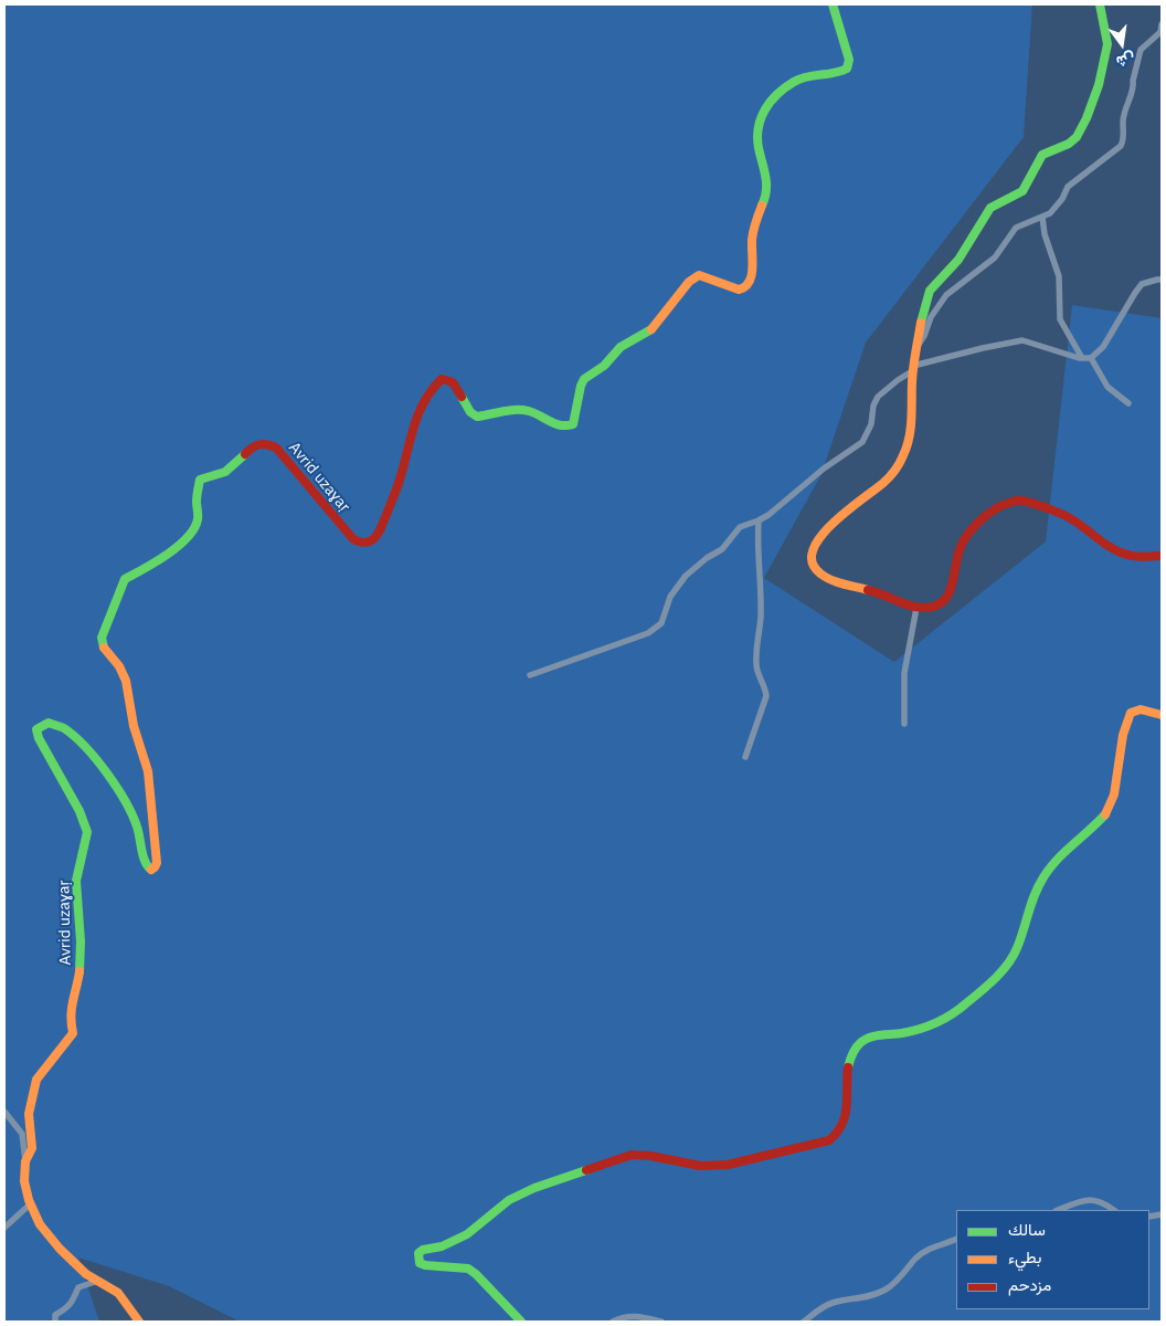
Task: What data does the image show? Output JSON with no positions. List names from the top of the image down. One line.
{"streets":{"street":["Avrid uzaɣaṛ"]},"legend":["سالك","بطيء","مزدحم"],"north":"bottom"}
